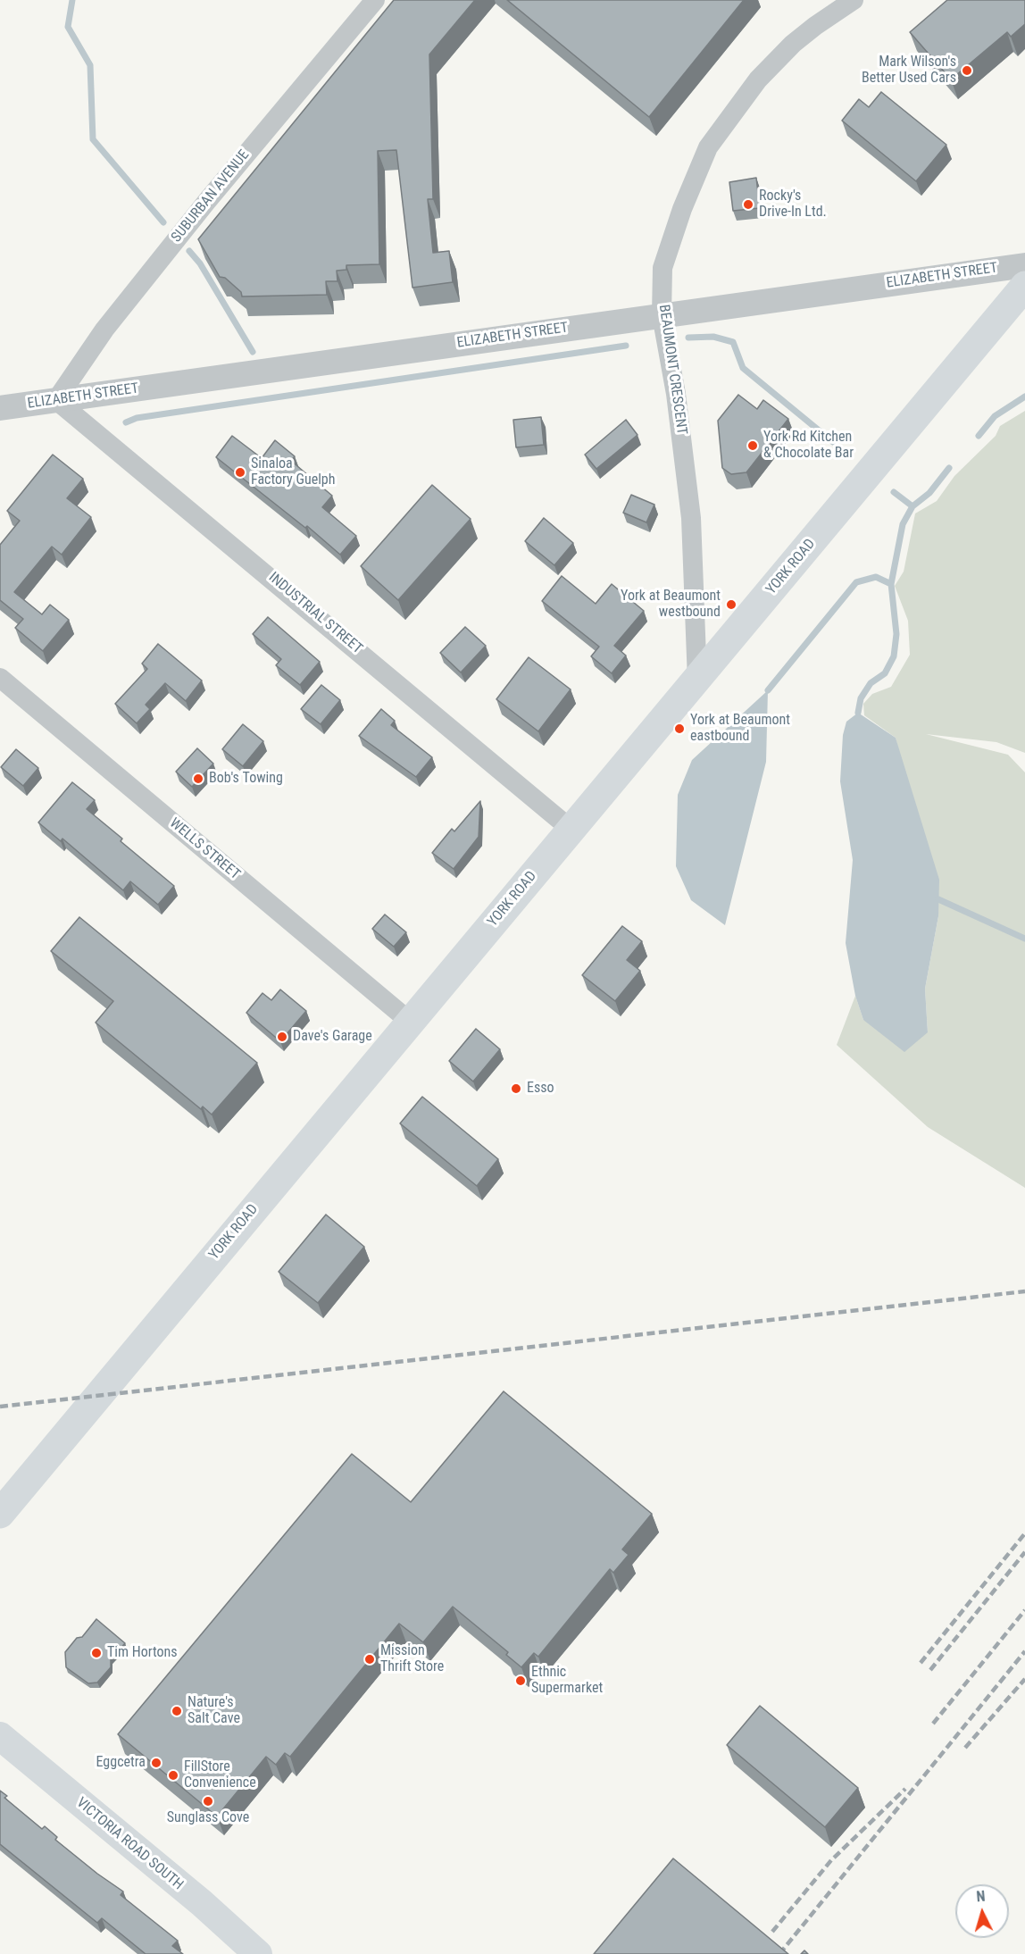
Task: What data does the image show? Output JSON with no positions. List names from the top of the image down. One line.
{"streets":{"main road":["YORK ROAD","VICTORIA ROAD SOUTH"],"street":["SUBURBAN AVENUE","ELIZABETH STREET","BEAUMONT CRESCENT","INDUSTRIAL STREET","WELLS STREET"]},"crossings":[["SUBURBAN AVENUE","ELIZABETH STREET"],["SUBURBAN AVENUE","INDUSTRIAL STREET"],["ELIZABETH STREET","BEAUMONT CRESCENT"],["ELIZABETH STREET","INDUSTRIAL STREET"],["BEAUMONT CRESCENT","YORK ROAD"],["YORK ROAD","INDUSTRIAL STREET"],["YORK ROAD","WELLS STREET"]],"places":["Mark Wilson's Better Used Cars","Rocky's Drive-In Ltd.","York Rd Kitchen & Chocolate Bar","Sinaloa Factory Guelph","York at Beaumont westbound","York at Beaumont eastbound","Bob's Towing","Dave's Garage","Esso","Tim Hortons","Mission Thrift Store","Ethnic Supermarket","Nature's Salt Cave","Eggcetra","FillStore Convenience","Sunglass Cove"],"north":"top"}
